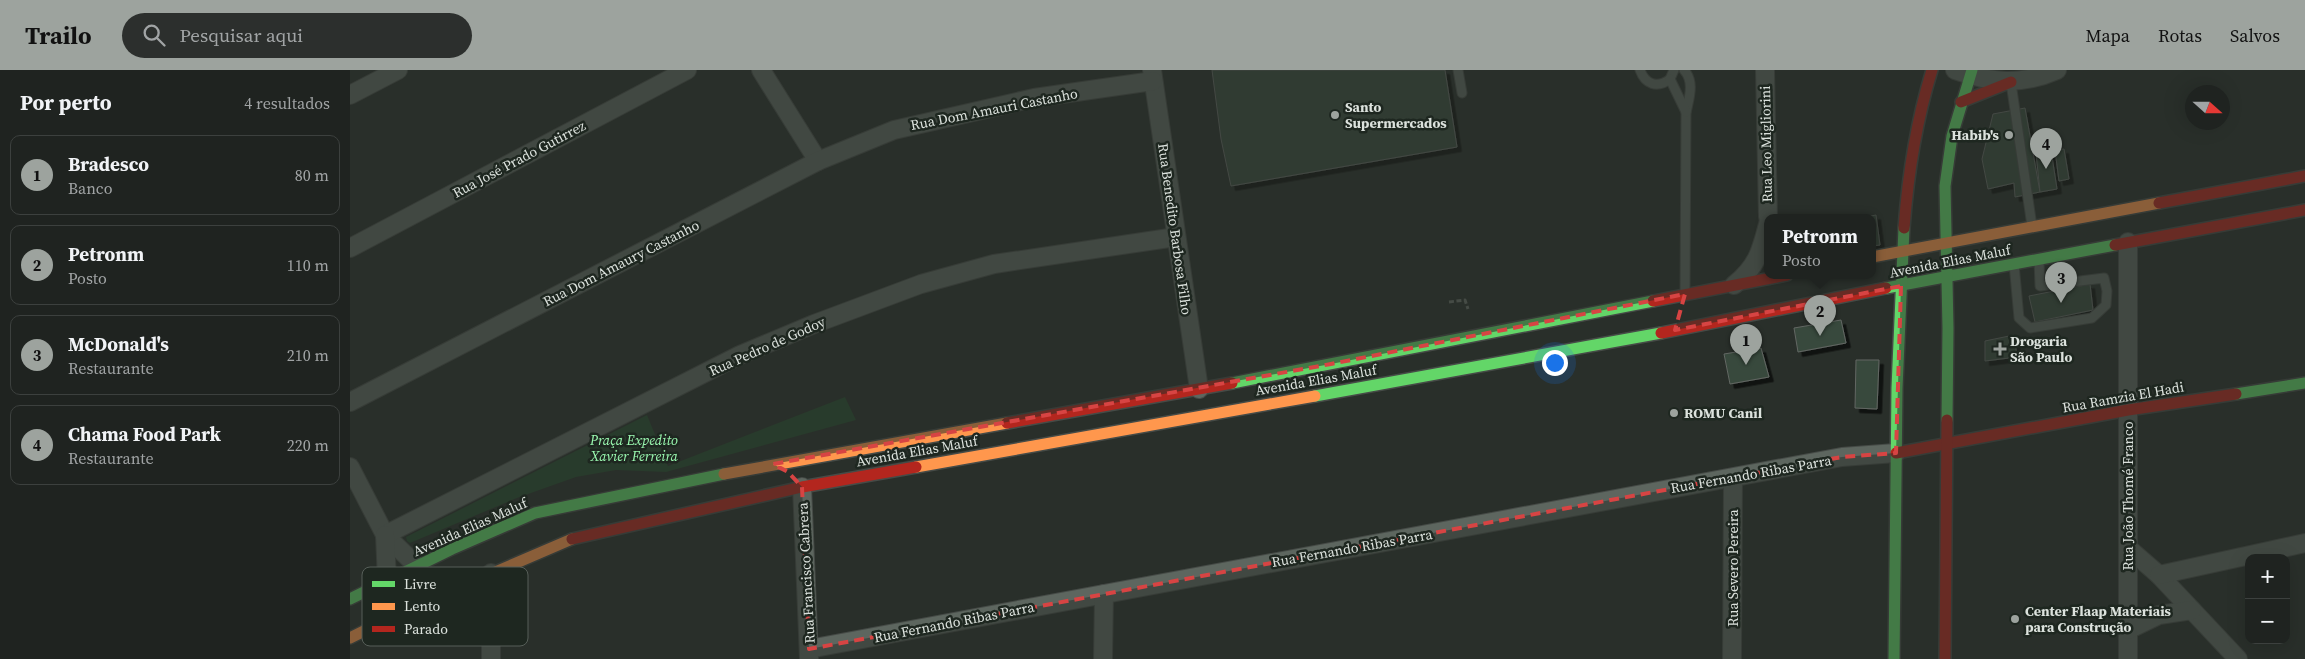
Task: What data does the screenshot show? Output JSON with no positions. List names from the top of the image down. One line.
{"streets":{"main road":["Avenida Elias Maluf","Rua Ramzia El Hadi"],"street":["Rua Dom Amauri Castanho","Rua Leo Migliorini","Rua José Prado Gutirrez","Rua Benedito Barbosa Filho","Rua Dom Amaury Castanho","Rua Pedro de Godoy","Rua Fernando Ribas Parra","Rua João Thomé Franco","Rua Severo Pereira","Rua Francisco Cabrera"]},"crossings":[["Rua Dom Amauri Castanho","Rua Benedito Barbosa Filho"],["Rua Dom Amauri Castanho","Rua Dom Amaury Castanho"],["Rua Benedito Barbosa Filho","Avenida Elias Maluf"],["Rua Benedito Barbosa Filho","Rua Pedro de Godoy"],["Avenida Elias Maluf","Rua João Thomé Franco"],["Avenida Elias Maluf","Rua Francisco Cabrera"],["Rua Ramzia El Hadi","Rua Fernando Ribas Parra"],["Rua Ramzia El Hadi","Rua João Thomé Franco"],["Rua Fernando Ribas Parra","Rua Severo Pereira"],["Rua Fernando Ribas Parra","Rua Francisco Cabrera"]],"parks":["Praça Expedito Xavier Ferreira"],"places":{"other":["Santo Supermercados","Habib's","ROMU Canil","Center Flaap Materiais para Construção"],"health":["Drogaria São Paulo"]},"legend":["Livre","Lento","Parado"],"north":"right","page":{"header":"Trailo","search":"Pesquisar aqui","nav":["Mapa","Rotas","Salvos"],"heading":["Por perto","4 resultados"],"pins":["4","3","2","1"],"list":[{"mark":"1","name":"Bradesco","note":"Banco","value":"80 m"},{"mark":"2","name":"Petronm","note":"Posto","value":"110 m"},{"mark":"3","name":"McDonald's","note":"Restaurante","value":"210 m"},{"mark":"4","name":"Chama Food Park","note":"Restaurante","value":"220 m"}],"popup":["Petronm","Posto"],"map_buttons":["+","−"]}}
